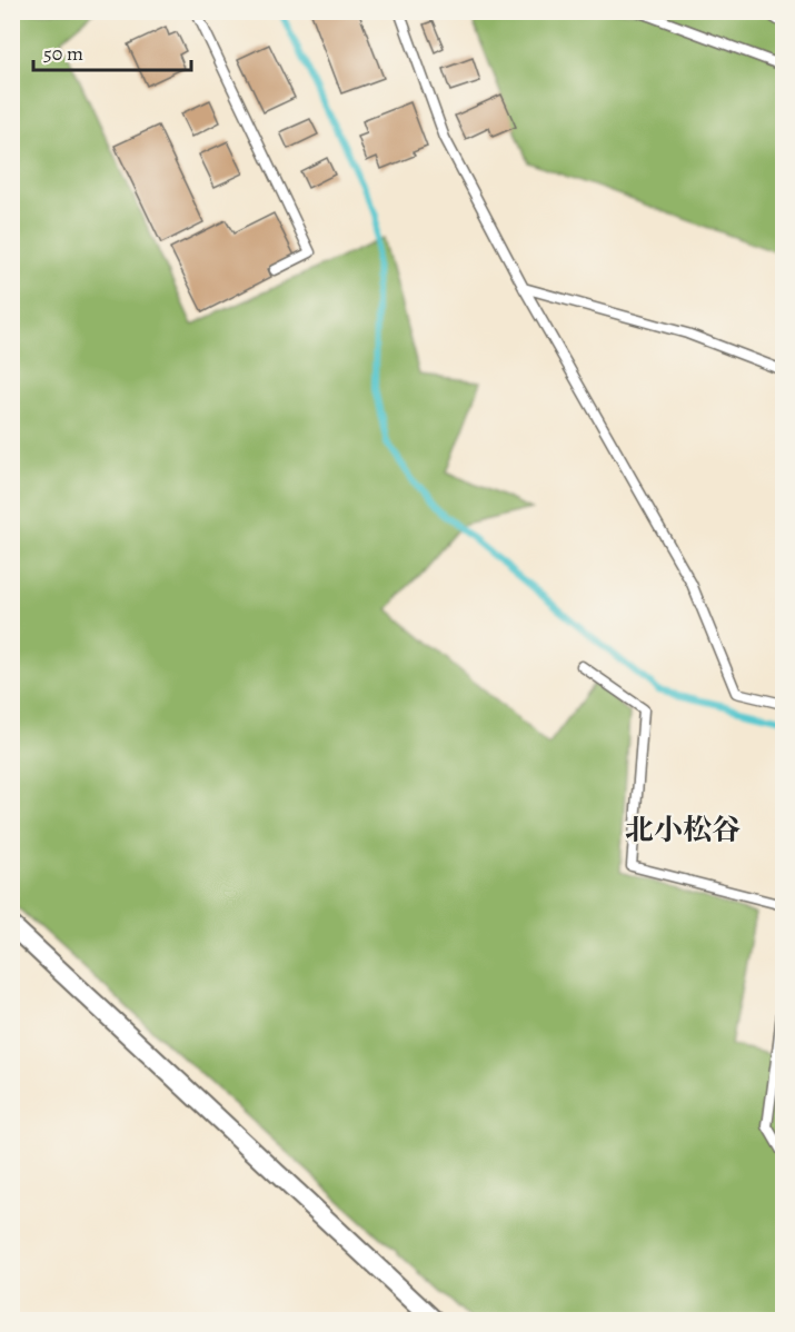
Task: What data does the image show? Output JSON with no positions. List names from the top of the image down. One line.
{"districts":["北小松谷"],"scale_bar":"50 m"}
